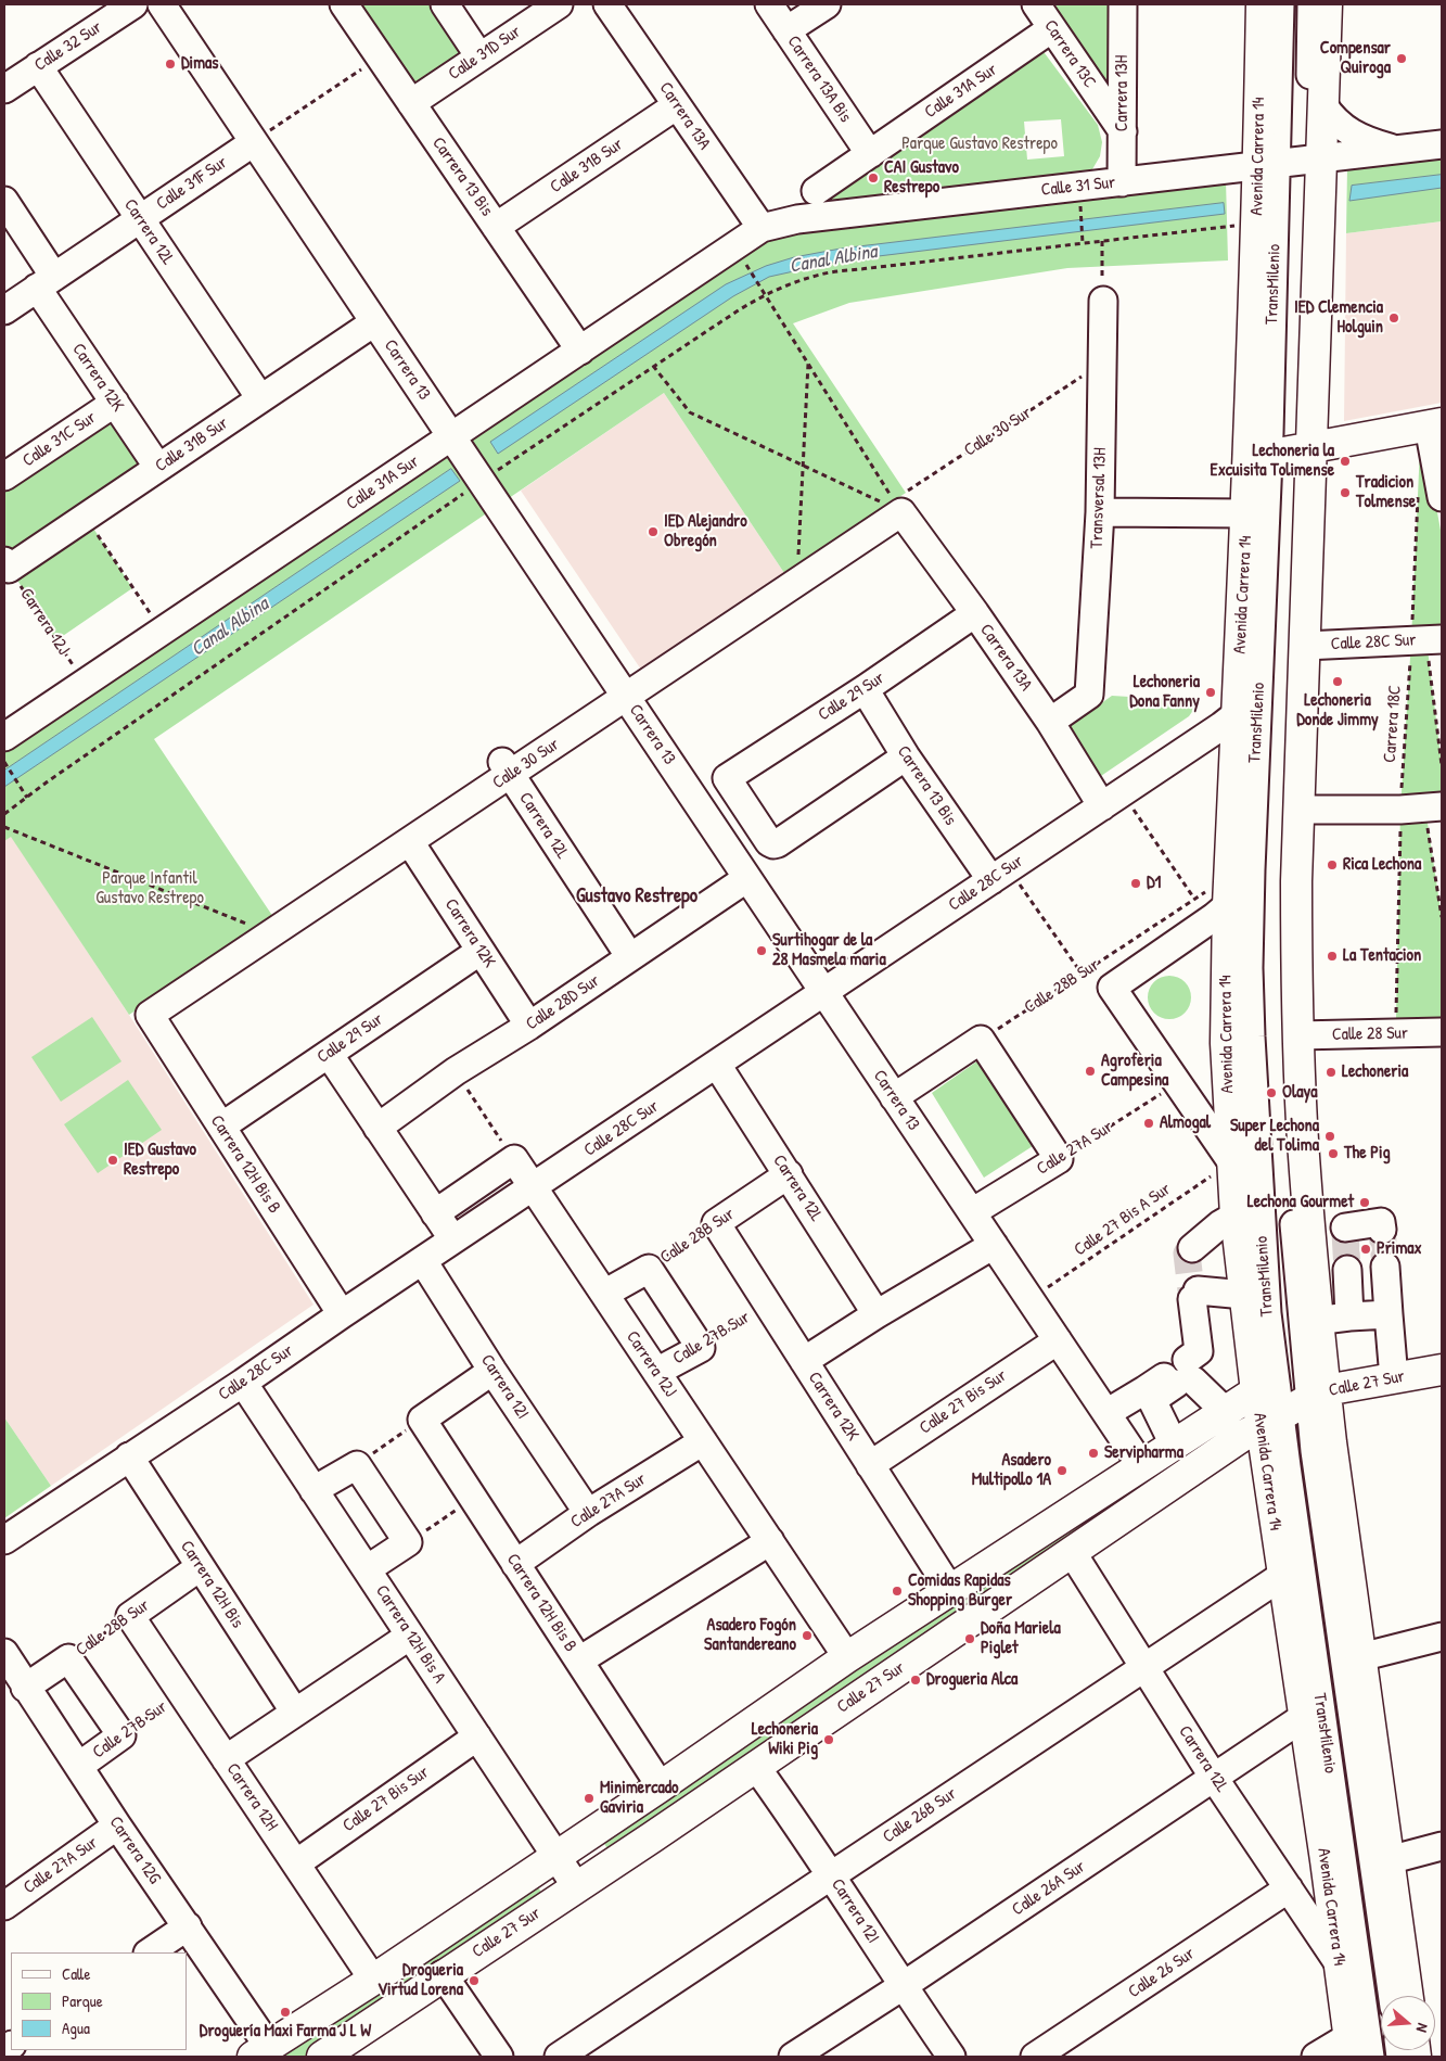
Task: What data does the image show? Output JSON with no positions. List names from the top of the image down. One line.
{"streets":{"main road":["Avenida Carrera 14","Calle 27 Sur"],"street":["Calle 32 Sur","Calle 31D Sur","Carrera 13C","Carrera 13A Bis","Calle 31A Sur","Carrera 13H","Carrera 13A","Calle 31B Sur","Carrera 13 Bis","Calle 31F Sur","Calle 31 Sur","Carrera 12L","TransMilenio","Carrera 13","Carrera 12K","Calle 30 Sur","Calle 31C Sur","Transversal 13H","Carrera 12J","Calle 28C Sur","Calle 29 Sur","Calle 28B Sur","Calle 28D Sur","Calle 28 Sur","Calle 27A Sur","Carrera 12H Bis B","Calle 27B Sur","Carrera 12I","Calle 27 Bis Sur","Carrera 12H Bis","Carrera 12H Bis A","Carrera 12H","Calle 26B Sur","Carrera 12G","Calle 26A Sur","Calle 26 Sur"],"path":["Carrera 18C","Calle 27 Bis A Sur"]},"crossings":[["Calle 32 Sur","Carrera 12L"],["Calle 31D Sur","Carrera 13 Bis"],["Carrera 13C","Calle 31A Sur"],["Carrera 13C","Carrera 13H"],["Carrera 13A Bis","Calle 31A Sur"],["Calle 31A Sur","Carrera 13A"],["Calle 31A Sur","Carrera 13 Bis"],["Calle 31A Sur","Calle 31 Sur"],["Calle 31A Sur","Carrera 13"],["Calle 31A Sur","Carrera 12J"],["Carrera 13H","Calle 31 Sur"],["Carrera 13A","Calle 31B Sur"],["Carrera 13A","Calle 31 Sur"],["Carrera 13A","Calle 30 Sur"],["Carrera 13A","Transversal 13H"],["Carrera 13A","Calle 28C Sur"],["Carrera 13A","Calle 29 Sur"],["Avenida Carrera 14","Calle 31 Sur"],["Avenida Carrera 14","Carrera 12L"],["Avenida Carrera 14","TransMilenio"],["Avenida Carrera 14","Calle 28C Sur"],["Avenida Carrera 14","Calle 28B Sur"],["Avenida Carrera 14","Calle 27 Bis A Sur"],["Avenida Carrera 14","Calle 27 Sur"],["Avenida Carrera 14","Calle 26B Sur"],["Avenida Carrera 14","Calle 26A Sur"],["Calle 31B Sur","Carrera 13 Bis"],["Calle 31B Sur","Carrera 12L"],["Calle 31B Sur","Carrera 13"],["Calle 31B Sur","Carrera 12K"],["Calle 31B Sur","Carrera 12J"],["Carrera 13 Bis","Calle 28C Sur"],["Carrera 13 Bis","Calle 29 Sur"],["Calle 31F Sur","Carrera 12L"],["Calle 31F Sur","Carrera 13"],["Calle 31F Sur","Carrera 12K"],["Calle 31 Sur","TransMilenio"],["Carrera 12L","Calle 30 Sur"],["Carrera 12L","Calle 28C Sur"],["Carrera 12L","Calle 28B Sur"],["Carrera 12L","Calle 28D Sur"],["Carrera 12L","Calle 27 Sur"],["Carrera 12L","Calle 26B Sur"],["Carrera 12L","Calle 26A Sur"],["Carrera 12L","Calle 26 Sur"],["TransMilenio","Calle 27 Sur"],["Carrera 13","Calle 30 Sur"],["Carrera 13","Calle 28C Sur"],["Carrera 13","Calle 28D Sur"],["Carrera 13","Calle 27A Sur"],["Carrera 13","Calle 27 Bis A Sur"],["Carrera 13","Calle 27 Sur"],["Carrera 13","Calle 27 Bis Sur"],["Carrera 12K","Calle 30 Sur"],["Carrera 12K","Calle 31C Sur"],["Carrera 12K","Calle 29 Sur"],["Carrera 12K","Calle 28B Sur"],["Carrera 12K","Calle 28D Sur"],["Carrera 12K","Calle 27B Sur"],["Carrera 12K","Calle 27 Sur"],["Carrera 12K","Calle 27 Bis Sur"],["Calle 30 Sur","Transversal 13H"],["Calle 30 Sur","Carrera 12H Bis B"],["Carrera 12J","Calle 28C Sur"],["Carrera 12J","Calle 28B Sur"],["Carrera 12J","Calle 27A Sur"],["Carrera 12J","Calle 27B Sur"],["Carrera 12J","Calle 27 Sur"],["Calle 28C Sur","Carrera 18C"],["Calle 28C Sur","Carrera 12H Bis B"],["Calle 28C Sur","Carrera 12I"],["Calle 28C Sur","Carrera 12H Bis"],["Calle 28C Sur","Carrera 12H Bis A"],["Calle 29 Sur","Carrera 12H Bis B"],["Calle 28B Sur","Calle 27A Sur"],["Calle 28B Sur","Carrera 12H Bis"],["Calle 28B Sur","Carrera 12H"],["Calle 28B Sur","Carrera 12G"],["Calle 27A Sur","Carrera 12H Bis B"],["Calle 27A Sur","Carrera 12I"],["Calle 27A Sur","Carrera 12G"],["Carrera 12H Bis B","Calle 27 Sur"],["Calle 27B Sur","Carrera 12H"],["Calle 27B Sur","Carrera 12G"],["Calle 27 Sur","Carrera 12I"],["Calle 27 Sur","Carrera 12H Bis A"],["Calle 27 Sur","Carrera 12H"],["Calle 27 Sur","Carrera 12G"],["Carrera 12I","Calle 26B Sur"],["Carrera 12I","Calle 26A Sur"],["Calle 27 Bis Sur","Carrera 12H Bis A"],["Calle 27 Bis Sur","Carrera 12H"]],"districts":["Gustavo Restrepo"],"water":["Canal Albina"],"parks":["Parque Gustavo Restrepo","Parque Infantil Gustavo Restrepo"],"places":["Compensar Quiroga","Dimas","CAI Gustavo Restrepo","IED Clemencia Holguin","Lechoneria la Excuisita Tolimense","Tradicion Tolmense","IED Alejandro Obregón","Lechoneria Donde Jimmy","Lechoneria Dona Fanny","Rica Lechona","D1","Surtihogar de la 28 Masmela maria","La Tentacion","Agroferia Campesina","Lechoneria","Olaya","Almogal","Super Lechona del Tolima","The Pig","IED Gustavo Restrepo","Lechona Gourmet","Primax","Servipharma","Asadero Multipollo 1A","Comidas Rapidas Shopping Burger","Asadero Fogón Santandereano","Doña Mariela Piglet","Drogueria Alca","Lechoneria Wiki Pig","Minimercado Gaviria","Drogueria Virtud Lorena","Droguería Maxi Farma J L W"],"legend":["Calle","Parque","Agua"],"north":"right"}
